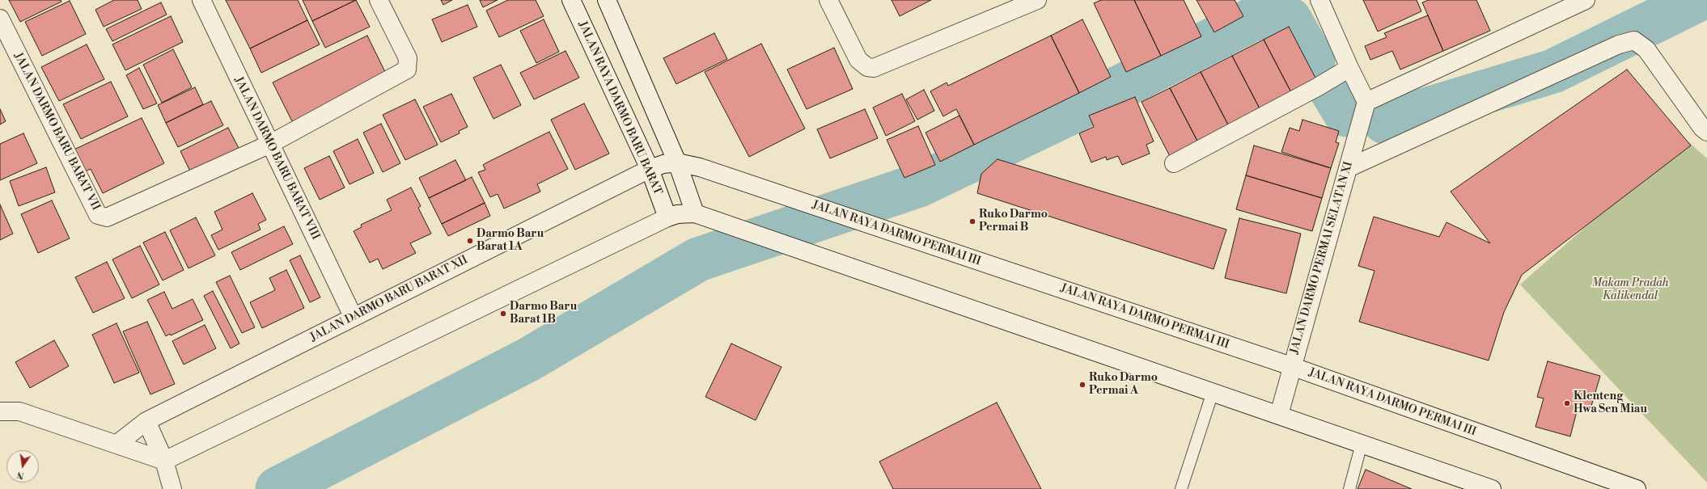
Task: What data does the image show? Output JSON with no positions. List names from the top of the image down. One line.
{"streets":{"street":["JALAN RAYA DARMO BARU BARAT","JALAN DARMO BARU BARAT VII","JALAN DARMO BARU BARAT VIII","JALAN RAYA DARMO PERMAI III","JALAN DARMO PERMAI SELATAN XI","JALAN DARMO BARU BARAT XII"]},"crossings":[["JALAN RAYA DARMO BARU BARAT","JALAN RAYA DARMO PERMAI III"],["JALAN RAYA DARMO BARU BARAT","JALAN DARMO BARU BARAT XII"],["JALAN DARMO BARU BARAT VII","JALAN DARMO BARU BARAT VIII"],["JALAN DARMO BARU BARAT VIII","JALAN DARMO BARU BARAT XII"],["JALAN RAYA DARMO PERMAI III","JALAN DARMO PERMAI SELATAN XI"],["JALAN RAYA DARMO PERMAI III","JALAN DARMO BARU BARAT XII"]],"parks":["Makam Pradah Kalikendal"],"places":["Ruko Darmo Permai B","Darmo Baru Barat 1A","Darmo Baru Barat 1B","Ruko Darmo Permai A","Klenteng Hwa Sen Miau"],"north":"bottom"}
